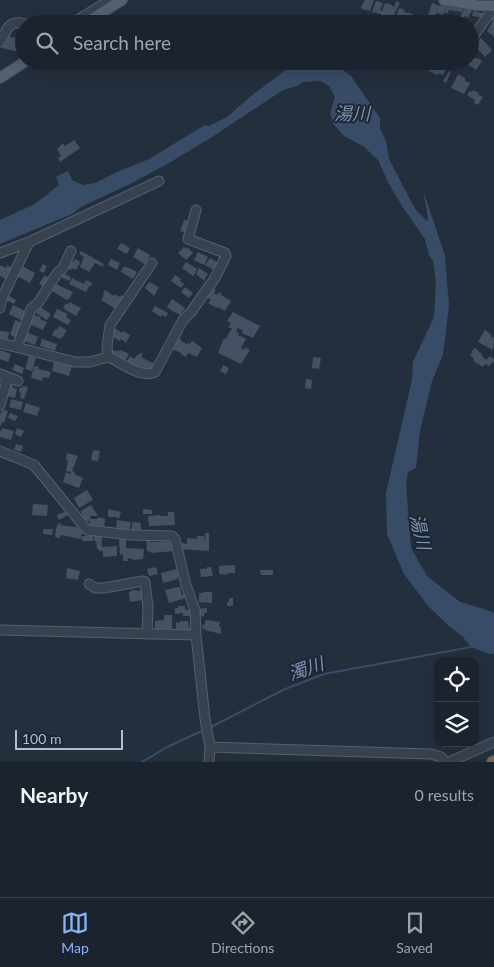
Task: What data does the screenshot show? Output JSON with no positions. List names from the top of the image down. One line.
{"water":["湯川","濁川"],"scale_bar":"100 m","page":{"search":"Search here","scale":"100 m","heading":["Nearby","0 results"],"nav":["Map","Directions","Saved"]}}
